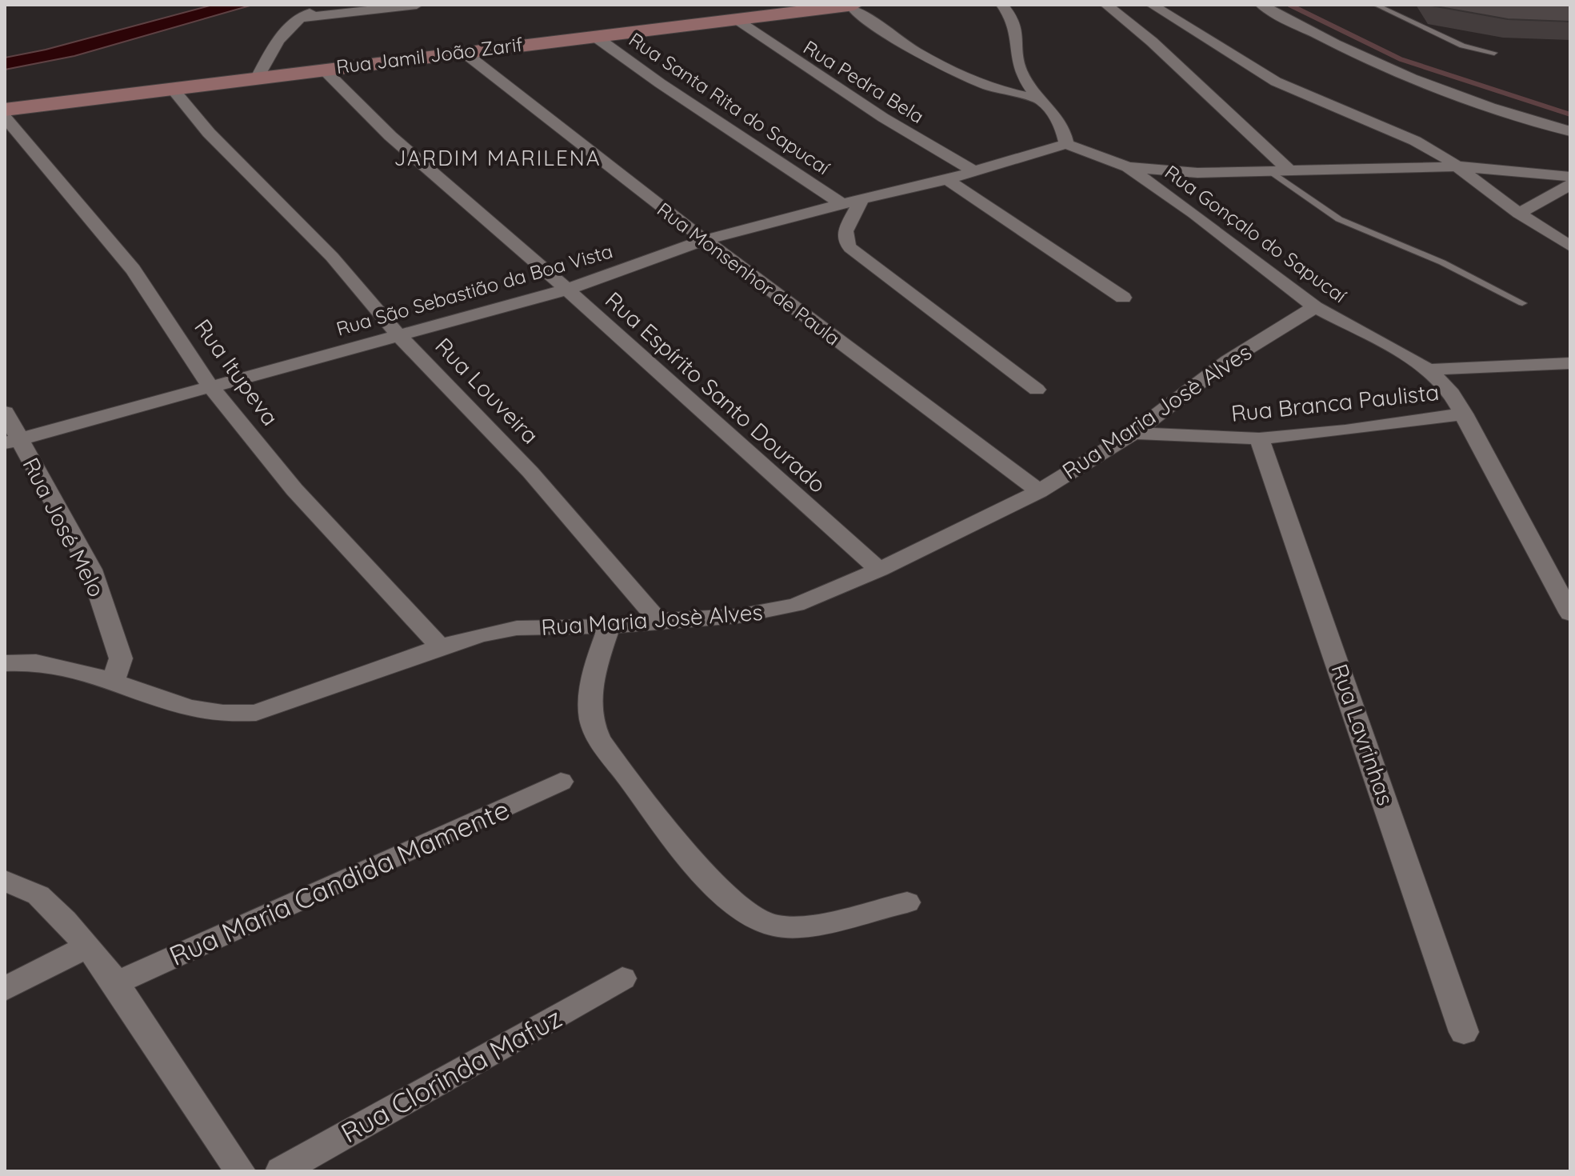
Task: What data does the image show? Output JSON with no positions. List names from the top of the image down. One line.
{"streets":{"main road":["Rua Jamil João Zarif"],"street":["Rua Pedra Bela","Rua Santa Rita do Sapucaí","Rua Gonçalo do Sapucaí","Rua Monsenhor de Paula","Rua São Sebastião da Boa Vista","Rua Itupeva","Rua Louveira","Rua Espírito Santo Dourado","Rua Branca Paulista","Rua Maria Josè Alves","Rua José Melo","Rua Lavrinhas","Rua Maria Candida Mamente","Rua Clorinda Mafuz"]},"crossings":[["Rua Jamil João Zarif","Rua Pedra Bela"],["Rua Jamil João Zarif","Rua Santa Rita do Sapucaí"],["Rua Jamil João Zarif","Rua Monsenhor de Paula"],["Rua Jamil João Zarif","Rua Louveira"],["Rua Jamil João Zarif","Rua Espírito Santo Dourado"],["Rua Pedra Bela","Rua São Sebastião da Boa Vista"],["Rua Santa Rita do Sapucaí","Rua São Sebastião da Boa Vista"],["Rua Gonçalo do Sapucaí","Rua Branca Paulista"],["Rua Gonçalo do Sapucaí","Rua Maria Josè Alves"],["Rua Monsenhor de Paula","Rua São Sebastião da Boa Vista"],["Rua Monsenhor de Paula","Rua Maria Josè Alves"],["Rua São Sebastião da Boa Vista","Rua Itupeva"],["Rua São Sebastião da Boa Vista","Rua Louveira"],["Rua São Sebastião da Boa Vista","Rua Espírito Santo Dourado"],["Rua São Sebastião da Boa Vista","Rua José Melo"],["Rua Itupeva","Rua Maria Josè Alves"],["Rua Louveira","Rua Maria Josè Alves"],["Rua Espírito Santo Dourado","Rua Maria Josè Alves"],["Rua Branca Paulista","Rua Maria Josè Alves"],["Rua Branca Paulista","Rua Lavrinhas"],["Rua Maria Josè Alves","Rua José Melo"]],"districts":["JARDIM MARILENA"]}
